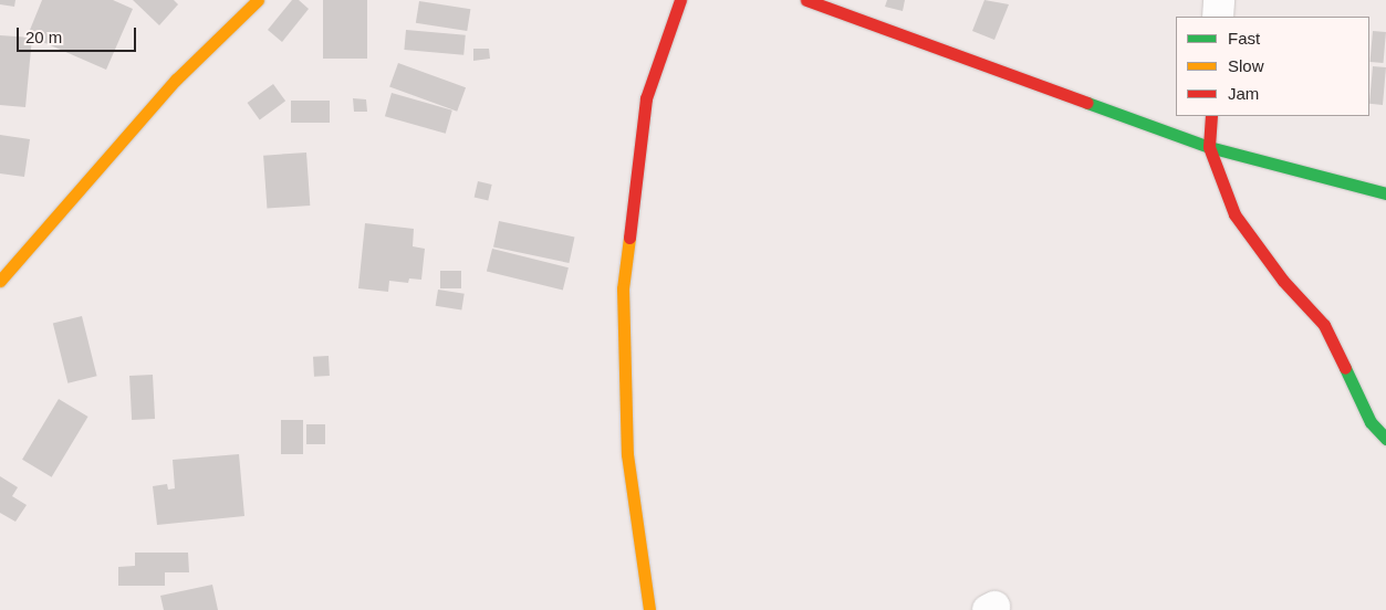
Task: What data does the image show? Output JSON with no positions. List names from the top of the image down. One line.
{"legend":["Fast","Slow","Jam"],"scale_bar":"20 m"}
